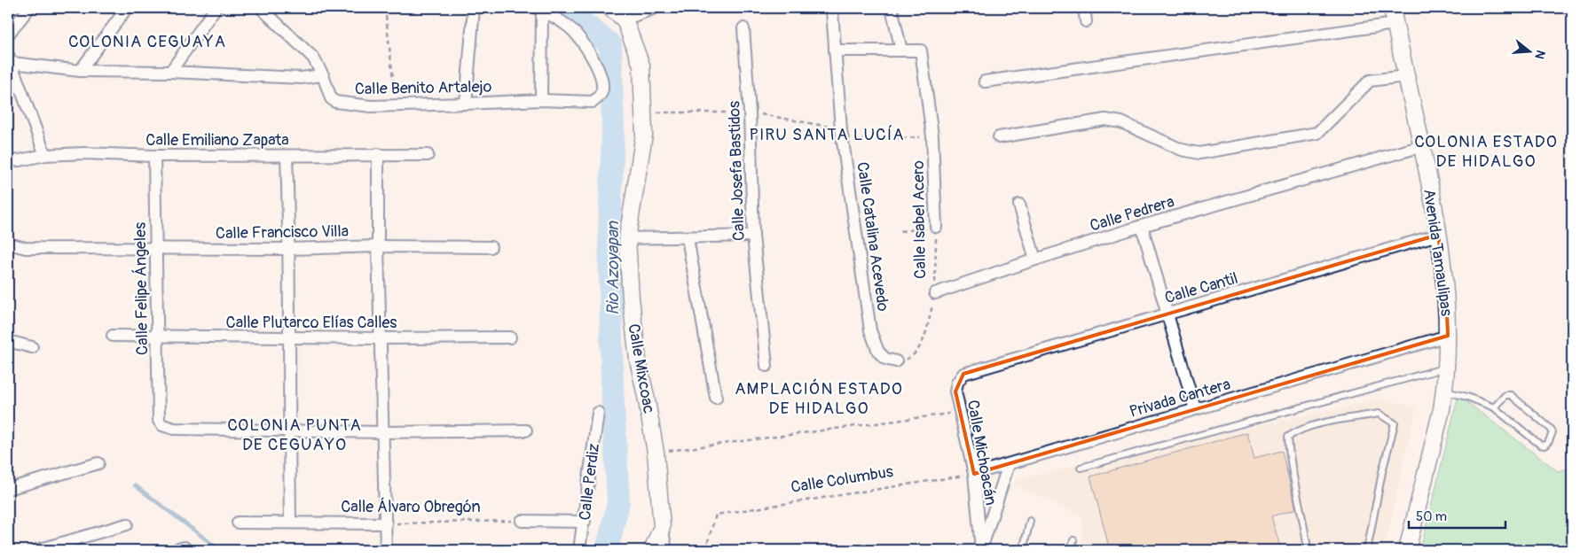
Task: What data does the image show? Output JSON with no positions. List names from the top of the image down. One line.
{"streets":{"street":["Calle Benito Artalejo","Calle Emiliano Zapata","Calle Josefa Bastidos","Calle Pedrera","Calle Isabel Acero","Calle Francisco Villa","Calle Catalina Acevedo","Avenida Tamaulipas","Calle Cantil","Calle Felipe Ángeles","Calle Plutarco Elías Calles","Calle Mixcoac","Privada Cantera","Calle Michoacán","Calle Perdiz","Calle Álvaro Obregón"],"path":["Calle Columbus"]},"crossings":[["Calle Emiliano Zapata","Calle Felipe Ángeles"],["Calle Pedrera","Calle Isabel Acero"],["Calle Pedrera","Avenida Tamaulipas"],["Calle Francisco Villa","Calle Felipe Ángeles"],["Avenida Tamaulipas","Calle Cantil"],["Avenida Tamaulipas","Privada Cantera"],["Calle Cantil","Calle Michoacán"],["Calle Felipe Ángeles","Calle Plutarco Elías Calles"],["Calle Michoacán","Calle Columbus"]],"districts":["COLONIA CEGUAYA","PIRU SANTA LUCÍA","COLONIA ESTADO DE HIDALGO","AMPLACIÓN ESTADO DE HIDALGO","COLONIA PUNTA DE CEGUAYO"],"water":["Rio Azoyapan"],"scale_bar":"50 m","north":"right"}
